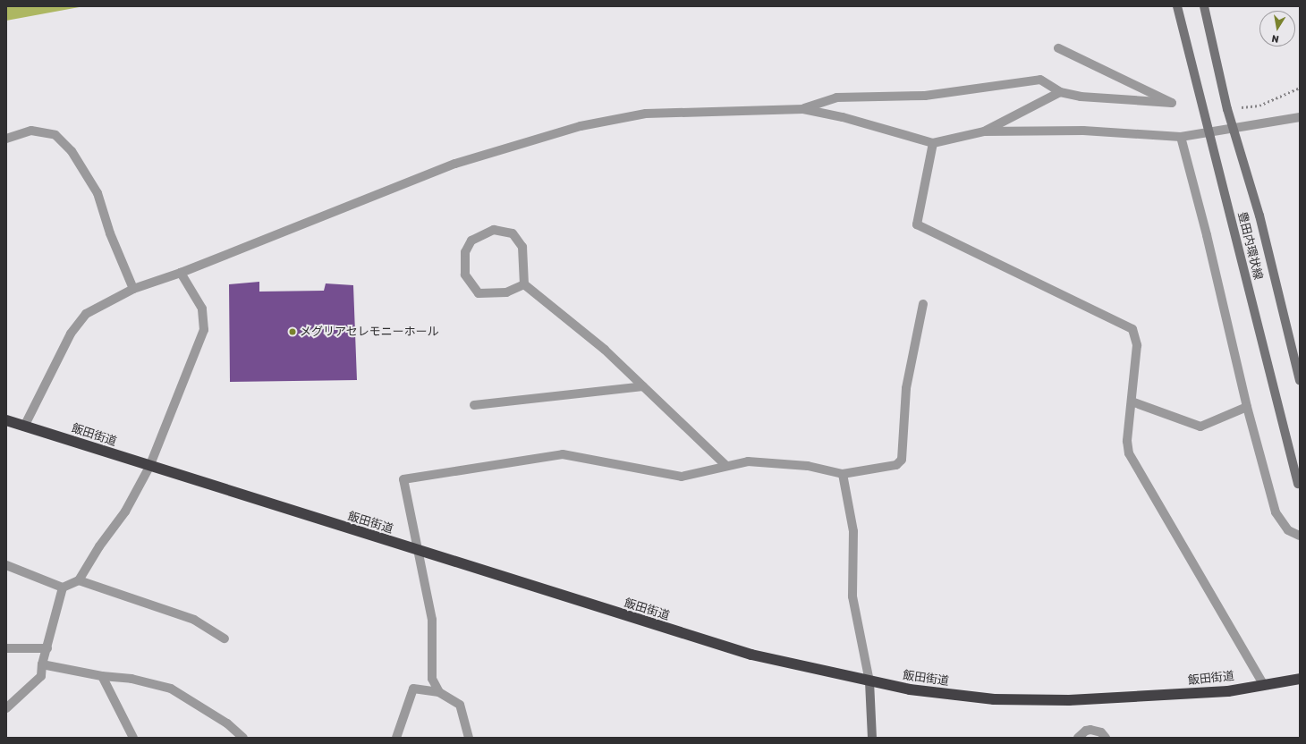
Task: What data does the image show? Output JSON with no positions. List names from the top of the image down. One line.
{"streets":{"highway":["飯田街道"],"street":["豊田内環状線"]},"places":["メグリアセレモニーホール"],"north":"bottom"}
